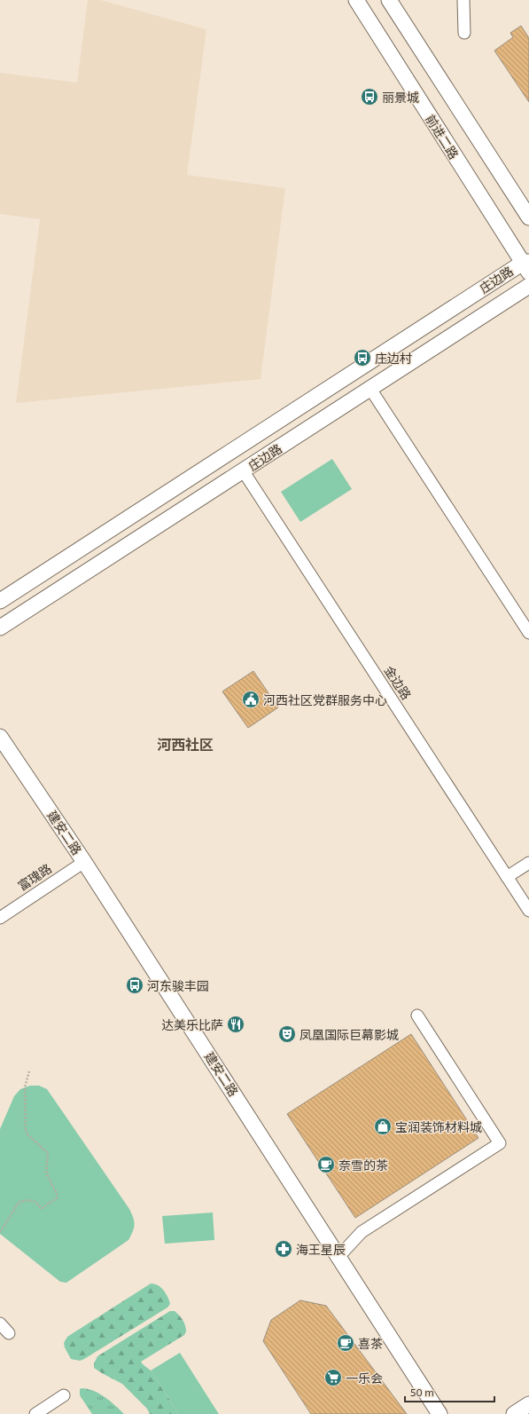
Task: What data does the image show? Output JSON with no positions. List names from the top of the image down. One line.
{"streets":{"main road":["前进二路","庄边路","建安二路"],"street":["金边路","富瑰路"]},"crossings":[["前进二路","庄边路"],["庄边路","金边路"],["建安二路","富瑰路"]],"districts":["河西社区"],"places":{"bus stop":["丽景城","庄边村","河东骏丰园"],"public building":["河西社区党群服务中心"],"restaurant":["达美乐比萨"],"theatre":["凤凰国际巨幕影城"],"shop":["宝润装饰材料城"],"cafe":["奈雪的茶","喜茶"],"pharmacy":["海王星辰"],"supermarket":["一乐会"]},"scale_bar":"50 m"}
